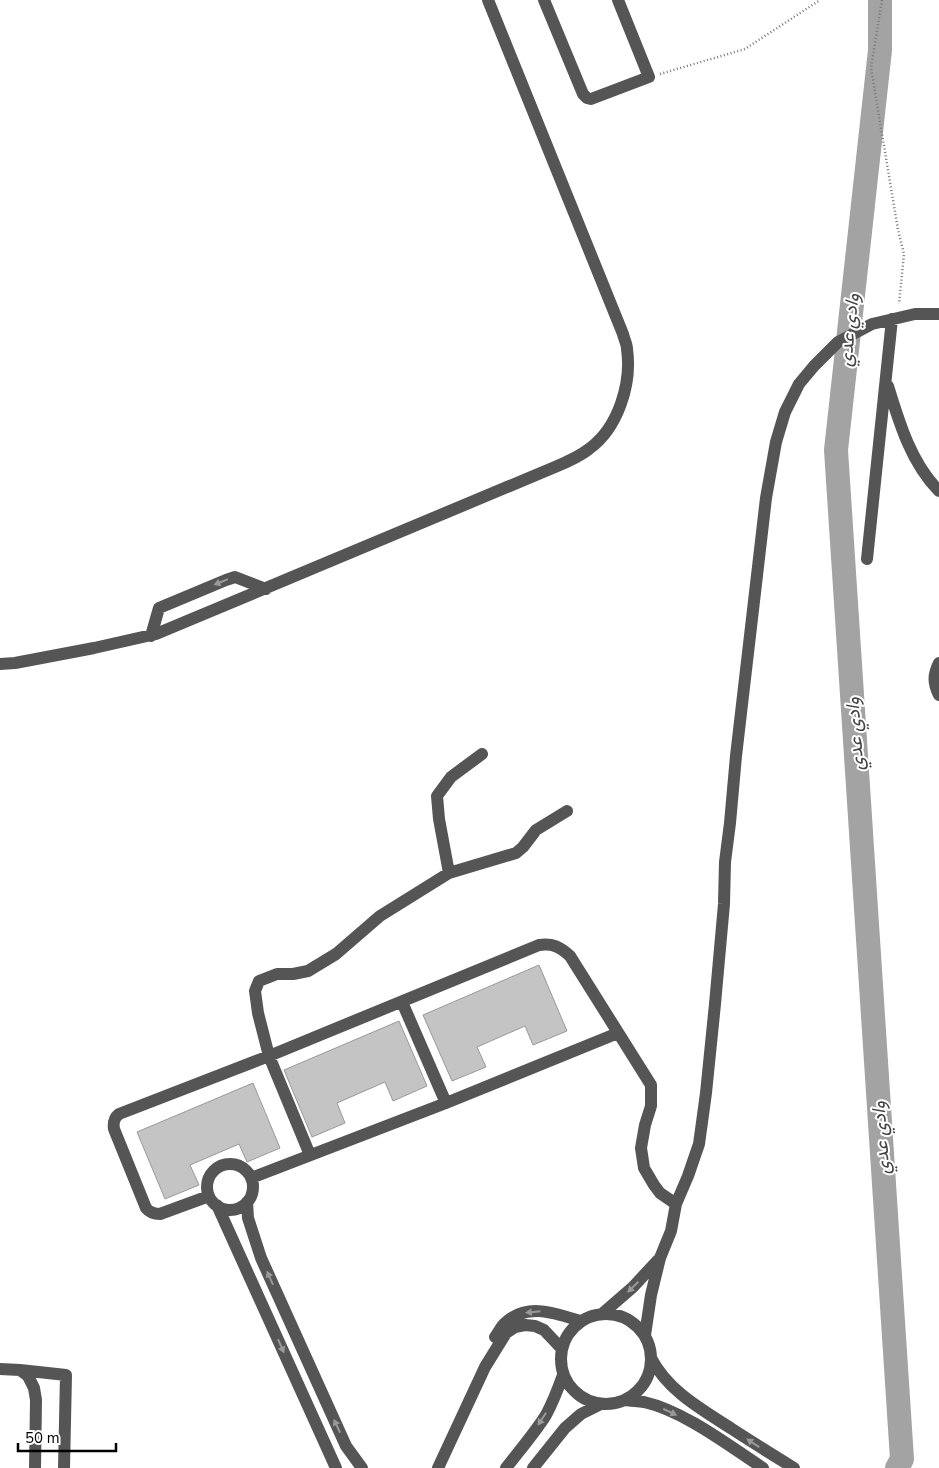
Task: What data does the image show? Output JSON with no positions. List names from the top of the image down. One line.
{"water":["وادي عدي"],"scale_bar":"50 m"}
